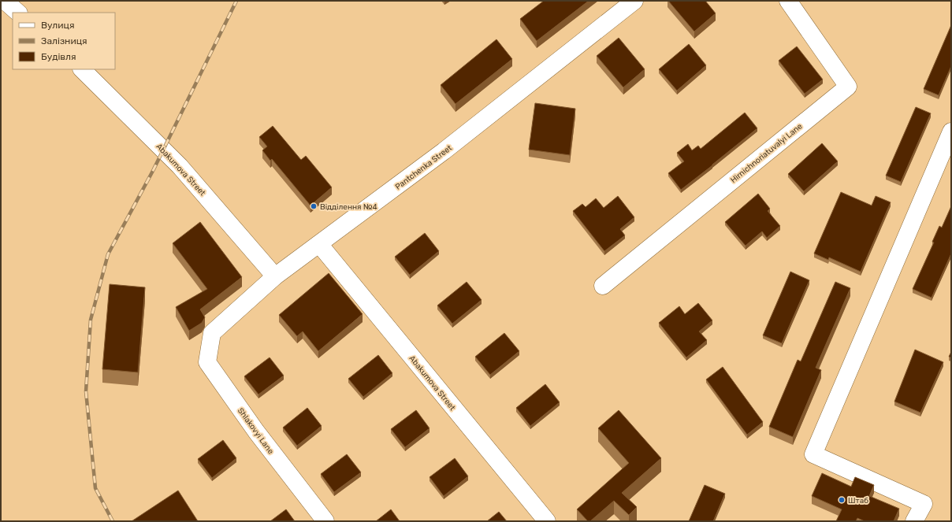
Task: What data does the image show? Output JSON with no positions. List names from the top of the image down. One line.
{"streets":{"street":["Hirnichnoriatuvalyi Lane","Pantchenka Street","Abakumova Street","Shlakovyi Lane"]},"crossings":[["Pantchenka Street","Abakumova Street"],["Pantchenka Street","Shlakovyi Lane"]],"places":["Відділення №4","Штаб"],"legend":["Вулиця","Залізниця","Будівля"]}
